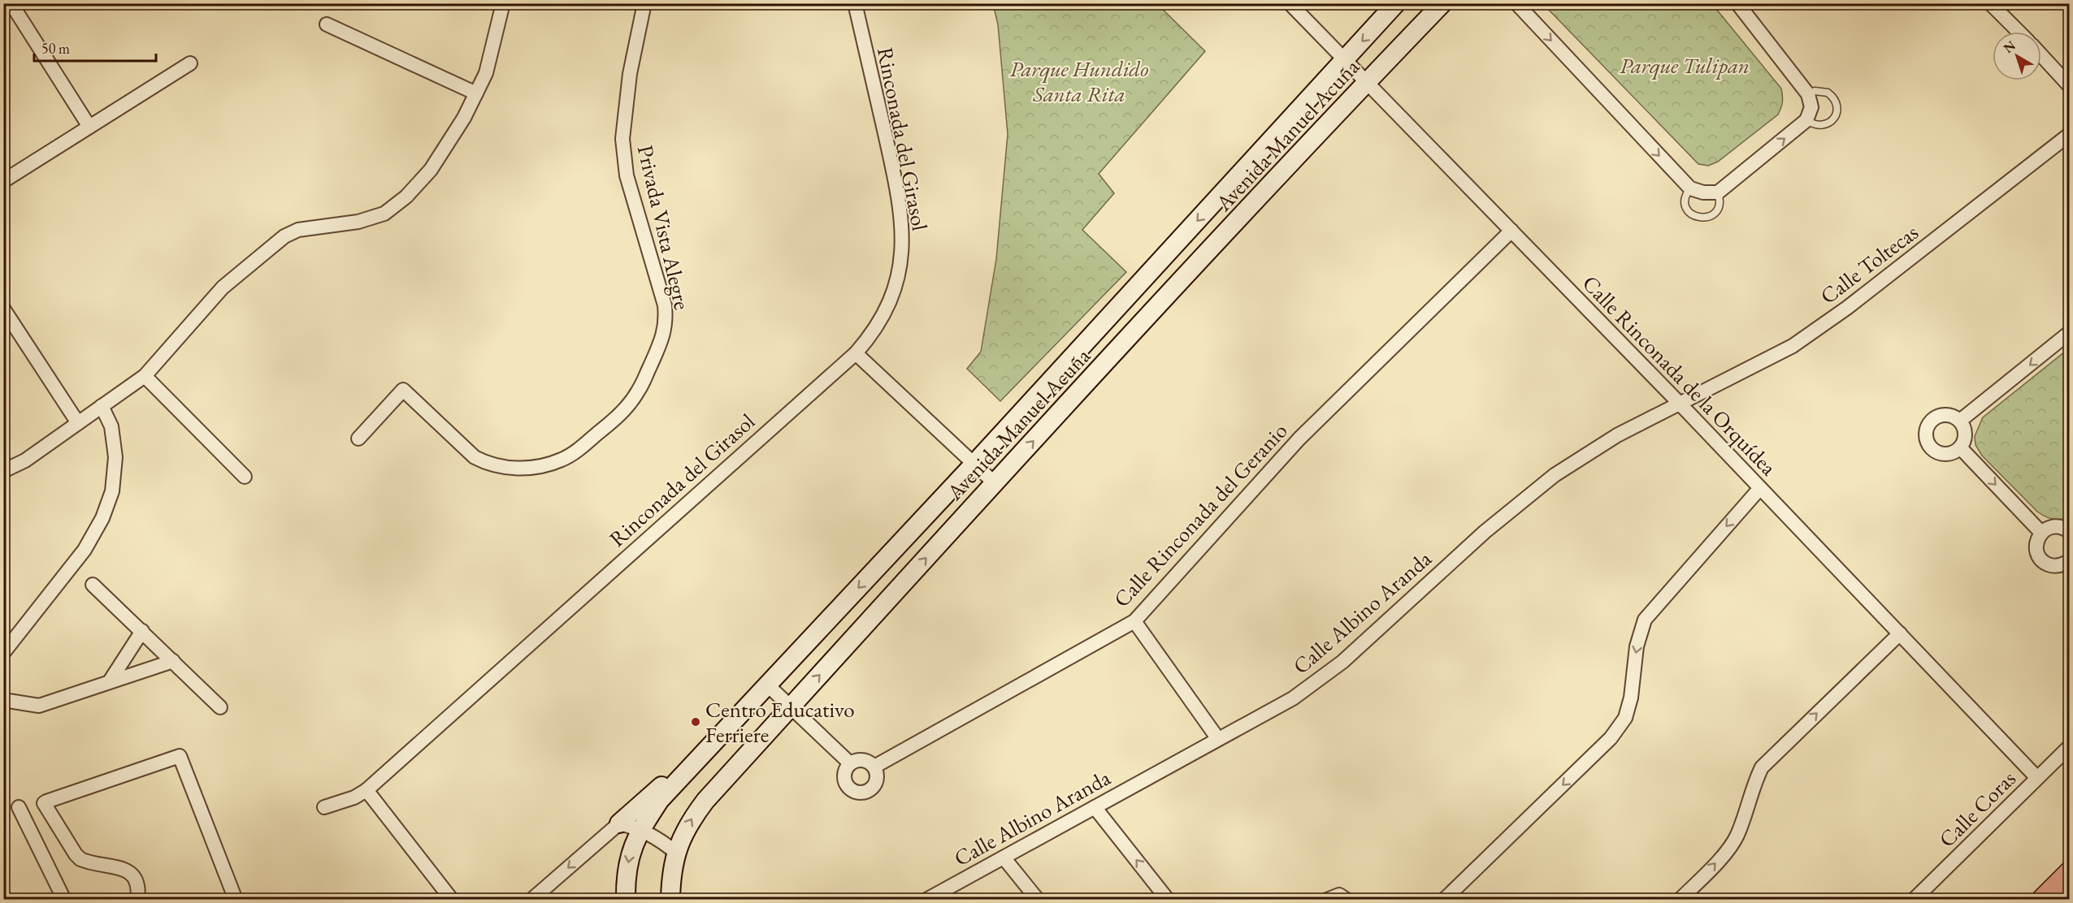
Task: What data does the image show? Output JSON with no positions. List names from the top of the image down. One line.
{"streets":{"street":["Avenida Manuel Acuña","Rinconada del Girasol","Privada Vista Alegre","Calle Toltecas","Calle Rinconada de la Orquídea","Calle Rinconada del Geranio","Calle Albino Aranda","Calle Coras"]},"crossings":[["Avenida Manuel Acuña","Calle Rinconada de la Orquídea"],["Calle Toltecas","Calle Rinconada de la Orquídea"],["Calle Toltecas","Calle Albino Aranda"],["Calle Rinconada de la Orquídea","Calle Rinconada del Geranio"],["Calle Rinconada de la Orquídea","Calle Albino Aranda"],["Calle Rinconada de la Orquídea","Calle Coras"]],"parks":["Parque Tulipan","Parque Hundido Santa Rita"],"places":["Centro Educativo Ferriere"],"scale_bar":"50 m","north":"top left"}
